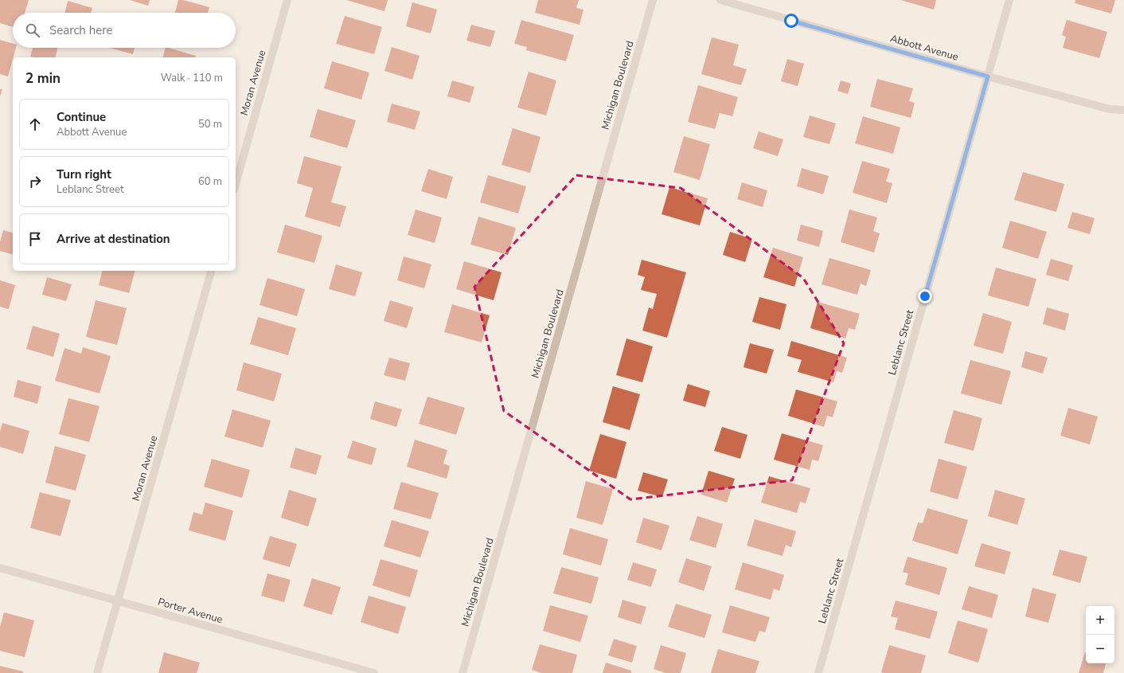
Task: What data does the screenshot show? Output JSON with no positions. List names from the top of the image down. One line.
{"streets":{"street":["Abbott Avenue","Moran Avenue","Michigan Boulevard","Leblanc Street","Porter Avenue"]},"crossings":[["Abbott Avenue","Leblanc Street"],["Moran Avenue","Porter Avenue"]],"page":{"search":"Search here","heading":["2 min","Walk · 110 m"],"list":[["Continue","Abbott Avenue","50 m"],["Turn right","Leblanc Street","60 m"],"Arrive at destination"],"map_buttons":["+","−"]}}
